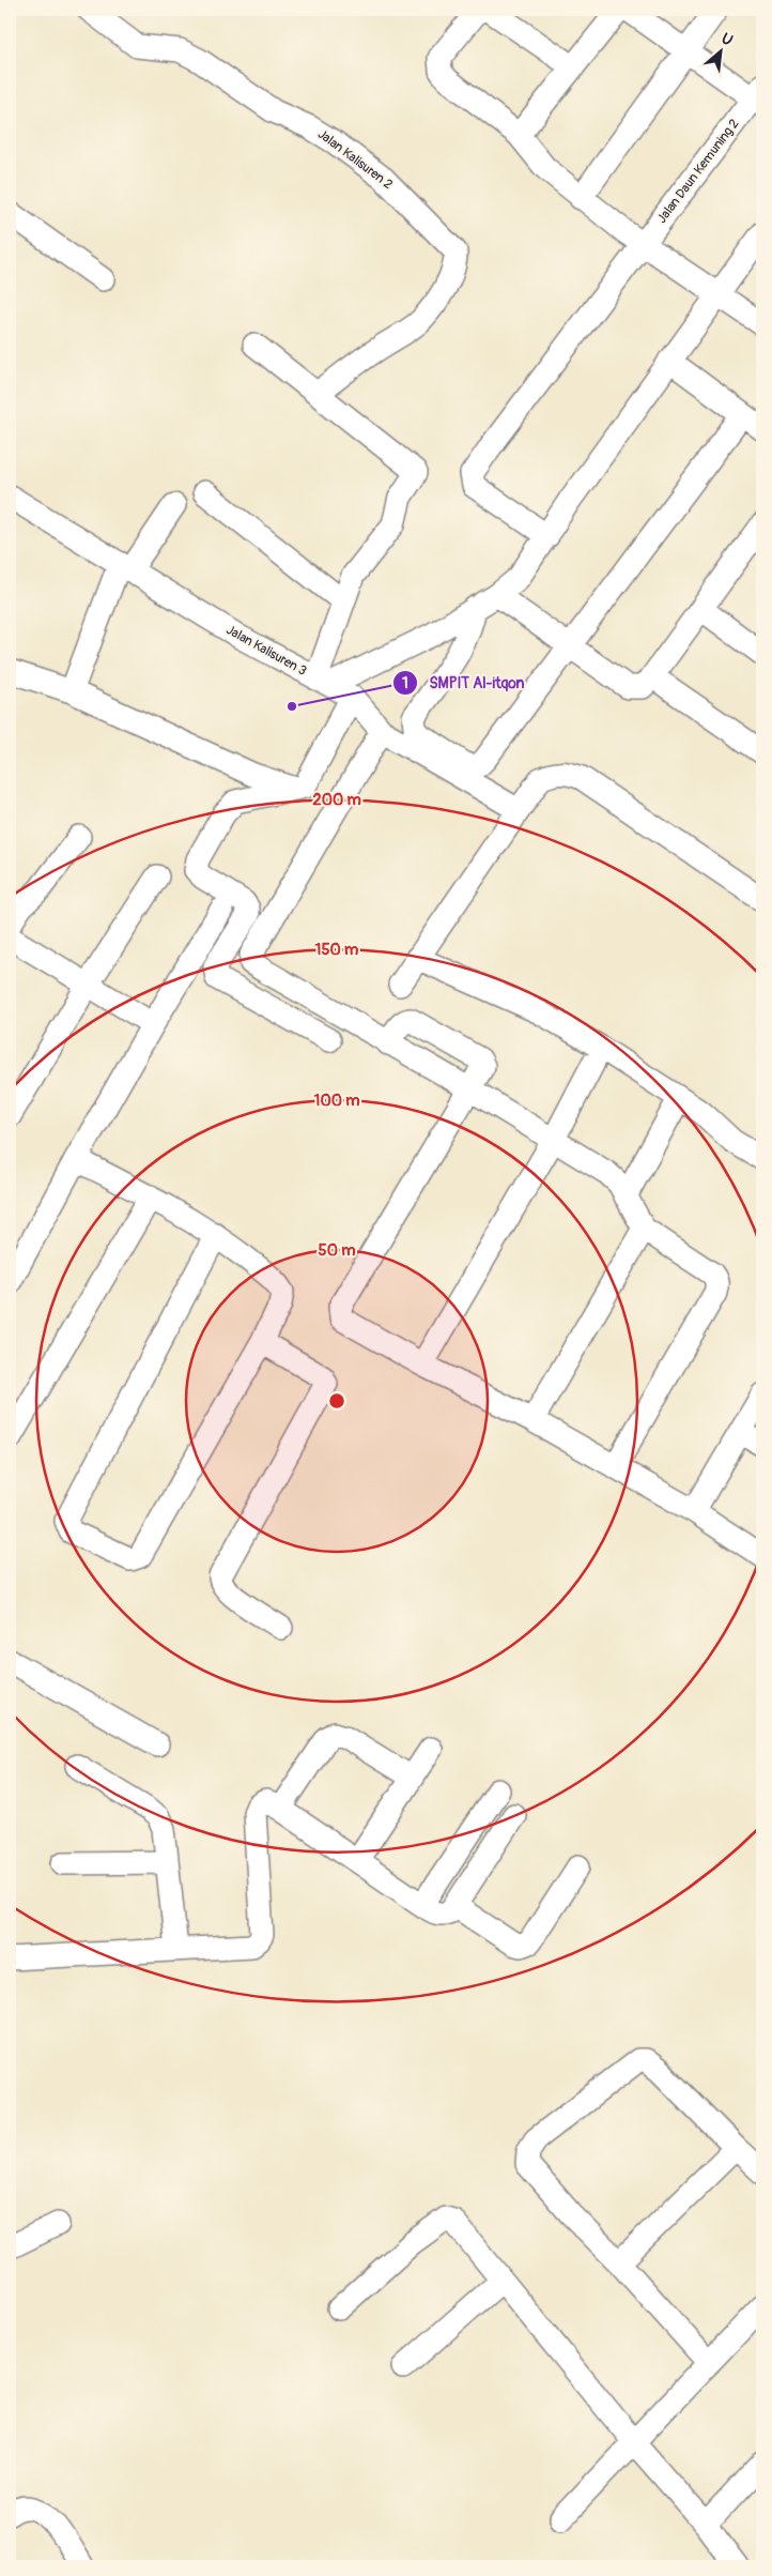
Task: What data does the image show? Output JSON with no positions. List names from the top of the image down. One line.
{"streets":{"street":["Jalan Kalisuren 2","Jalan Daun Kemuning 2","Jalan Kalisuren 3"]},"places":["SMPIT Al-itqon"],"north":"top right","rings":["200 m","150 m","100 m","50 m"]}
